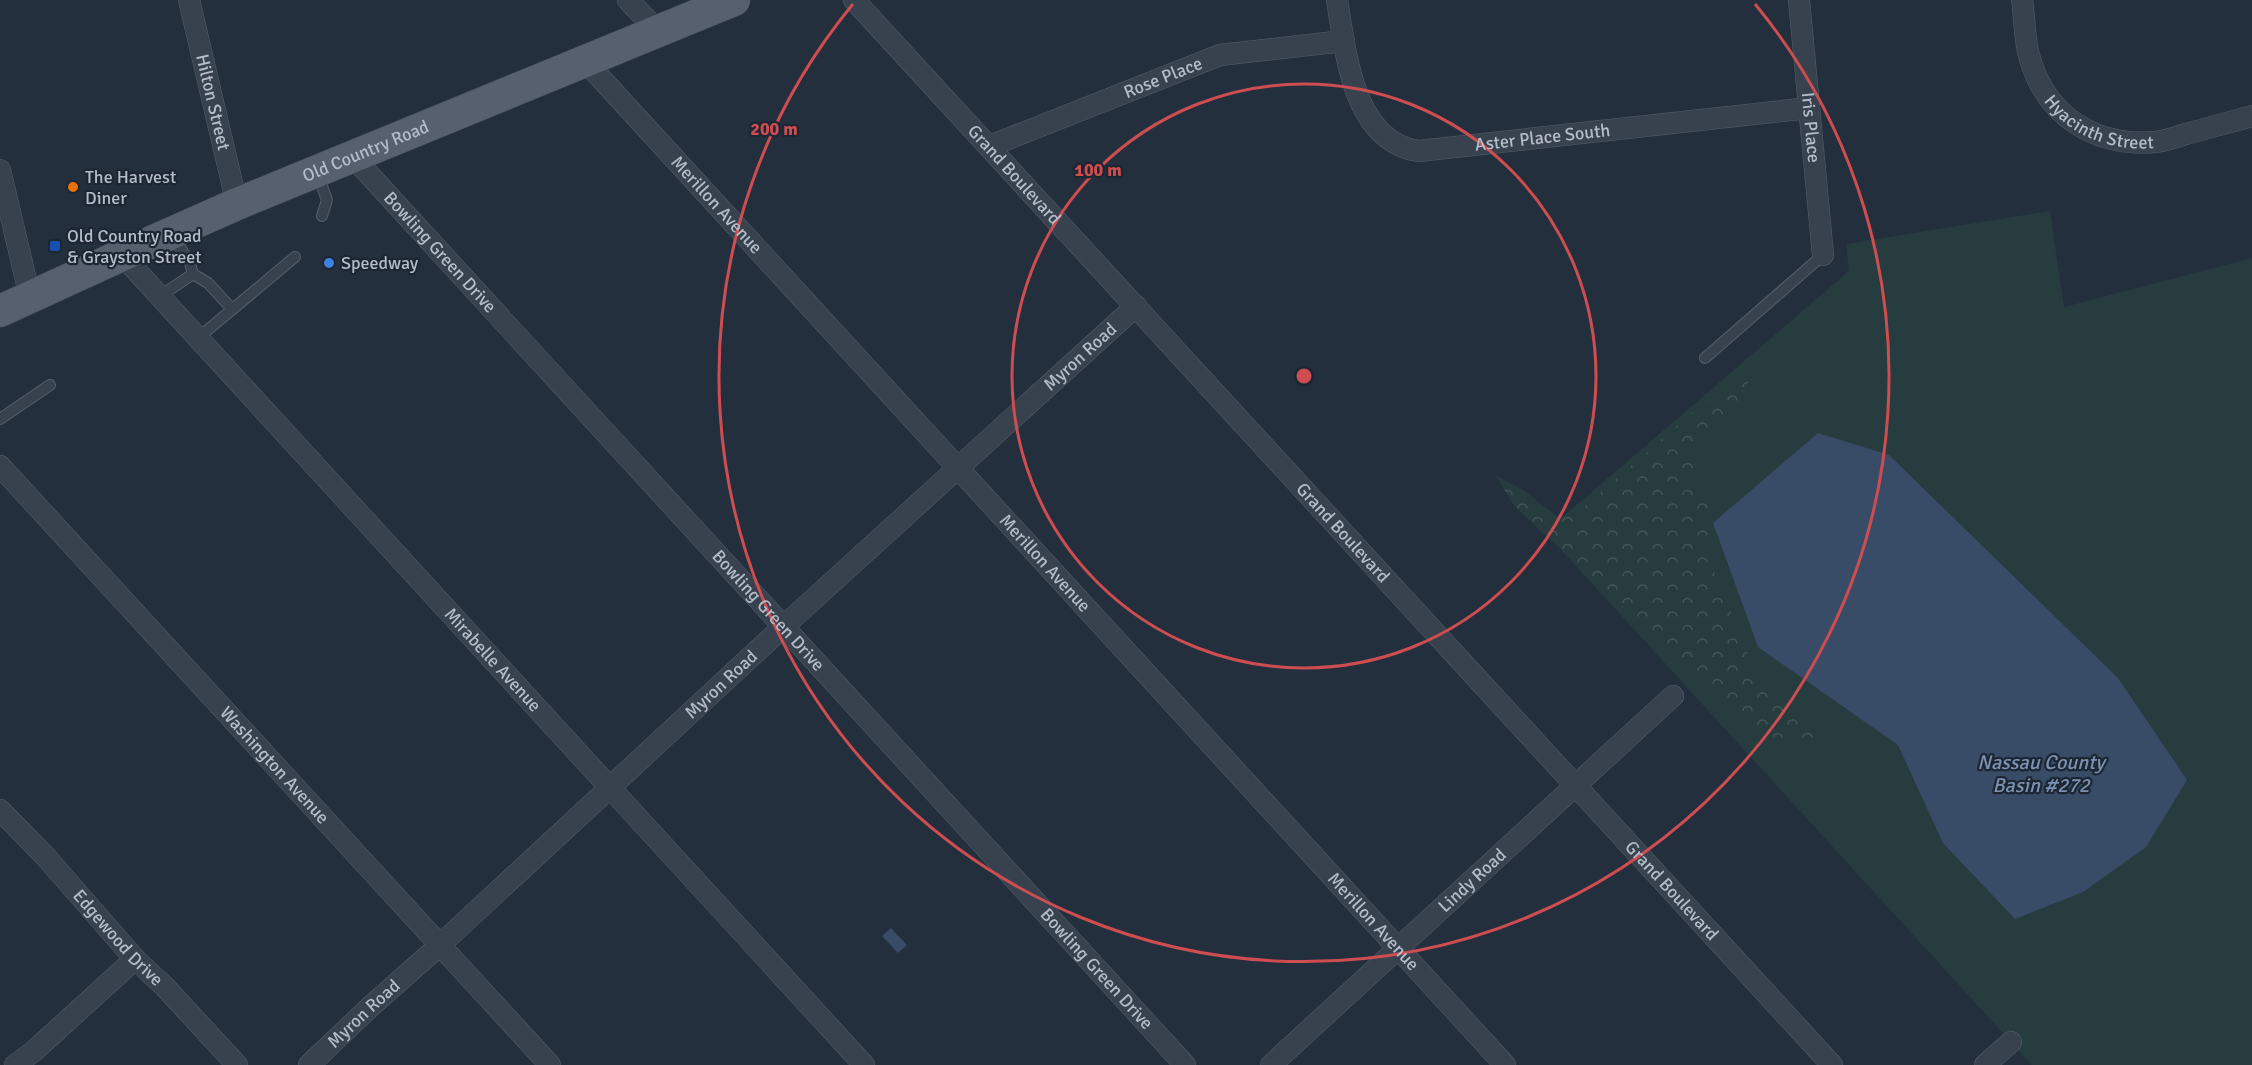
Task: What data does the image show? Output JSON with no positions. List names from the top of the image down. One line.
{"streets":{"main road":["Old Country Road"],"street":["Rose Place","Hilton Street","Hyacinth Street","Iris Place","Aster Place South","Grand Boulevard","Merillon Avenue","Bowling Green Drive","Myron Road","Mirabelle Avenue","Washington Avenue","Lindy Road","Edgewood Drive"]},"crossings":[["Rose Place","Aster Place South"],["Rose Place","Grand Boulevard"],["Hilton Street","Old Country Road"],["Iris Place","Aster Place South"],["Old Country Road","Merillon Avenue"],["Old Country Road","Bowling Green Drive"],["Old Country Road","Mirabelle Avenue"],["Grand Boulevard","Myron Road"],["Grand Boulevard","Lindy Road"],["Merillon Avenue","Myron Road"],["Merillon Avenue","Lindy Road"],["Bowling Green Drive","Myron Road"],["Myron Road","Mirabelle Avenue"],["Myron Road","Washington Avenue"]],"water":["Nassau County Basin #272"],"places":{"other":["The Harvest Diner","Speedway"],"transit":["Old Country Road & Grayston Street"]},"rings":["200 m","100 m"]}
